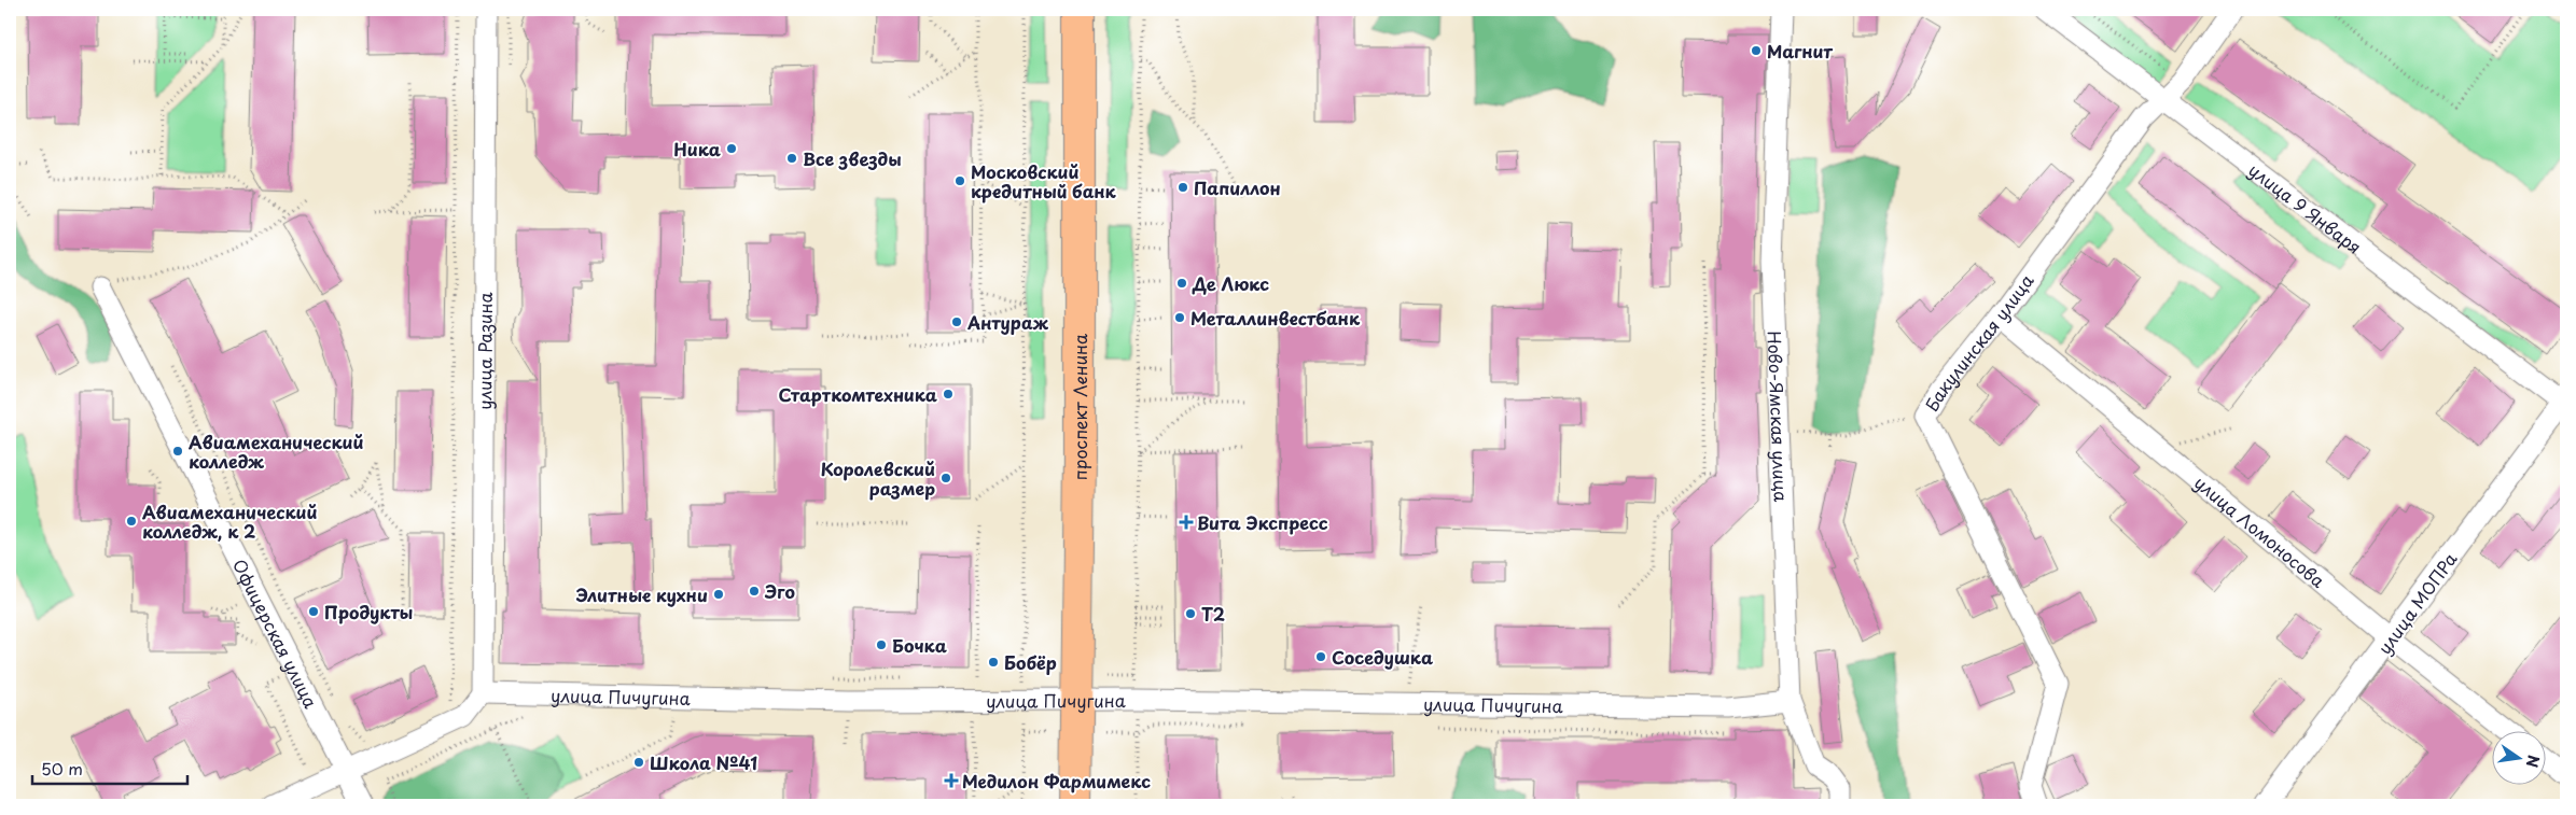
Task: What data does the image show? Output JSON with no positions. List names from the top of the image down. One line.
{"streets":{"main road":["проспект Ленина"],"street":["улица 9 Января","Бакулинская улица","улица Разина","Ново-Ямская улица","улица Ломоносова","улица МОПРа","Офицерская улица","улица Пичугина"]},"crossings":[["улица 9 Января","Бакулинская улица"],["улица 9 Января","улица МОПРа"],["Бакулинская улица","улица Ломоносова"],["улица Разина","улица Пичугина"],["проспект Ленина","улица Пичугина"],["Ново-Ямская улица","улица Пичугина"],["улица Ломоносова","улица МОПРа"]],"places":{"other":["Магнит","Ника","Все звезды","Московский кредитный банк","Папиллон","Де Люкс","Металлинвестбанк","Антураж","Старткомтехника","Авиамеханический колледж","Королевский размер","Авиамеханический колледж, к 2","Эго","Элитные кухни","Продукты","T2","Бочка","Соседушка","Бобёр","Школа №41"],"health":["Вита Экспресс","Медилон Фармимекс"]},"scale_bar":"50 m","north":"right"}
